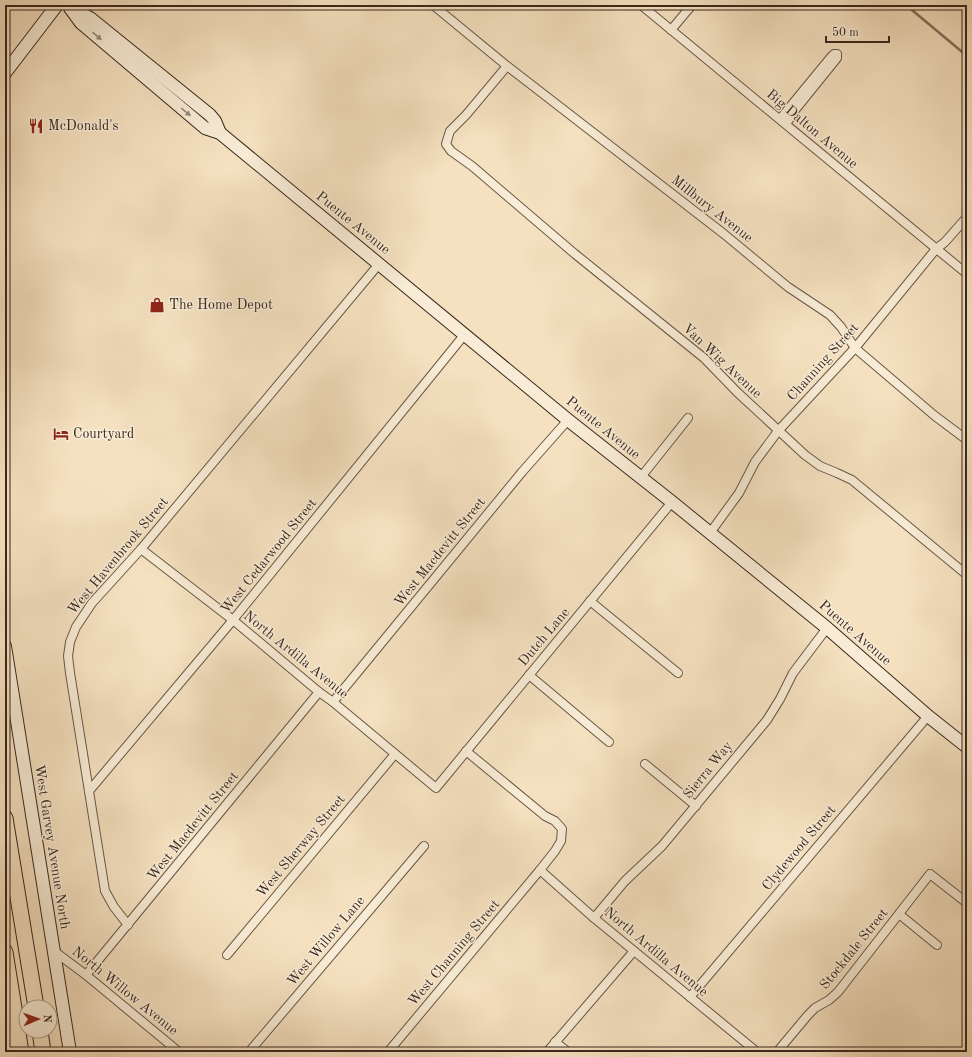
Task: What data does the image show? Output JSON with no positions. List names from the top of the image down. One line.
{"streets":{"main road":["Puente Avenue","West Garvey Avenue North"],"street":["Big Dalton Avenue","Millbury Avenue","Van Wig Avenue","Channing Street","West Macdevitt Street","West Havenbrook Street","West Cedarwood Street","Dutch Lane","North Ardilla Avenue","Sierra Way","West Sherway Street","Clydewood Street","West Willow Lane","Stockdale Street","West Channing Street","North Willow Avenue"]},"crossings":[["Big Dalton Avenue","Channing Street"],["Millbury Avenue","Van Wig Avenue"],["Millbury Avenue","Channing Street"],["Puente Avenue","Channing Street"],["Puente Avenue","West Macdevitt Street"],["Puente Avenue","West Havenbrook Street"],["Puente Avenue","West Cedarwood Street"],["Puente Avenue","Dutch Lane"],["Puente Avenue","Sierra Way"],["Puente Avenue","Clydewood Street"],["Van Wig Avenue","Channing Street"],["West Macdevitt Street","West Havenbrook Street"],["West Macdevitt Street","North Ardilla Avenue"],["West Macdevitt Street","North Willow Avenue"],["West Havenbrook Street","West Cedarwood Street"],["West Havenbrook Street","North Ardilla Avenue"],["West Cedarwood Street","North Ardilla Avenue"],["Dutch Lane","North Ardilla Avenue"],["North Ardilla Avenue","Sierra Way"],["North Ardilla Avenue","West Sherway Street"],["North Ardilla Avenue","Clydewood Street"],["North Ardilla Avenue","West Channing Street"],["West Garvey Avenue North","North Willow Avenue"]],"places":{"restaurant":["McDonald's"],"shop":["The Home Depot"],"hotel":["Courtyard"]},"scale_bar":"50 m","north":"right"}
